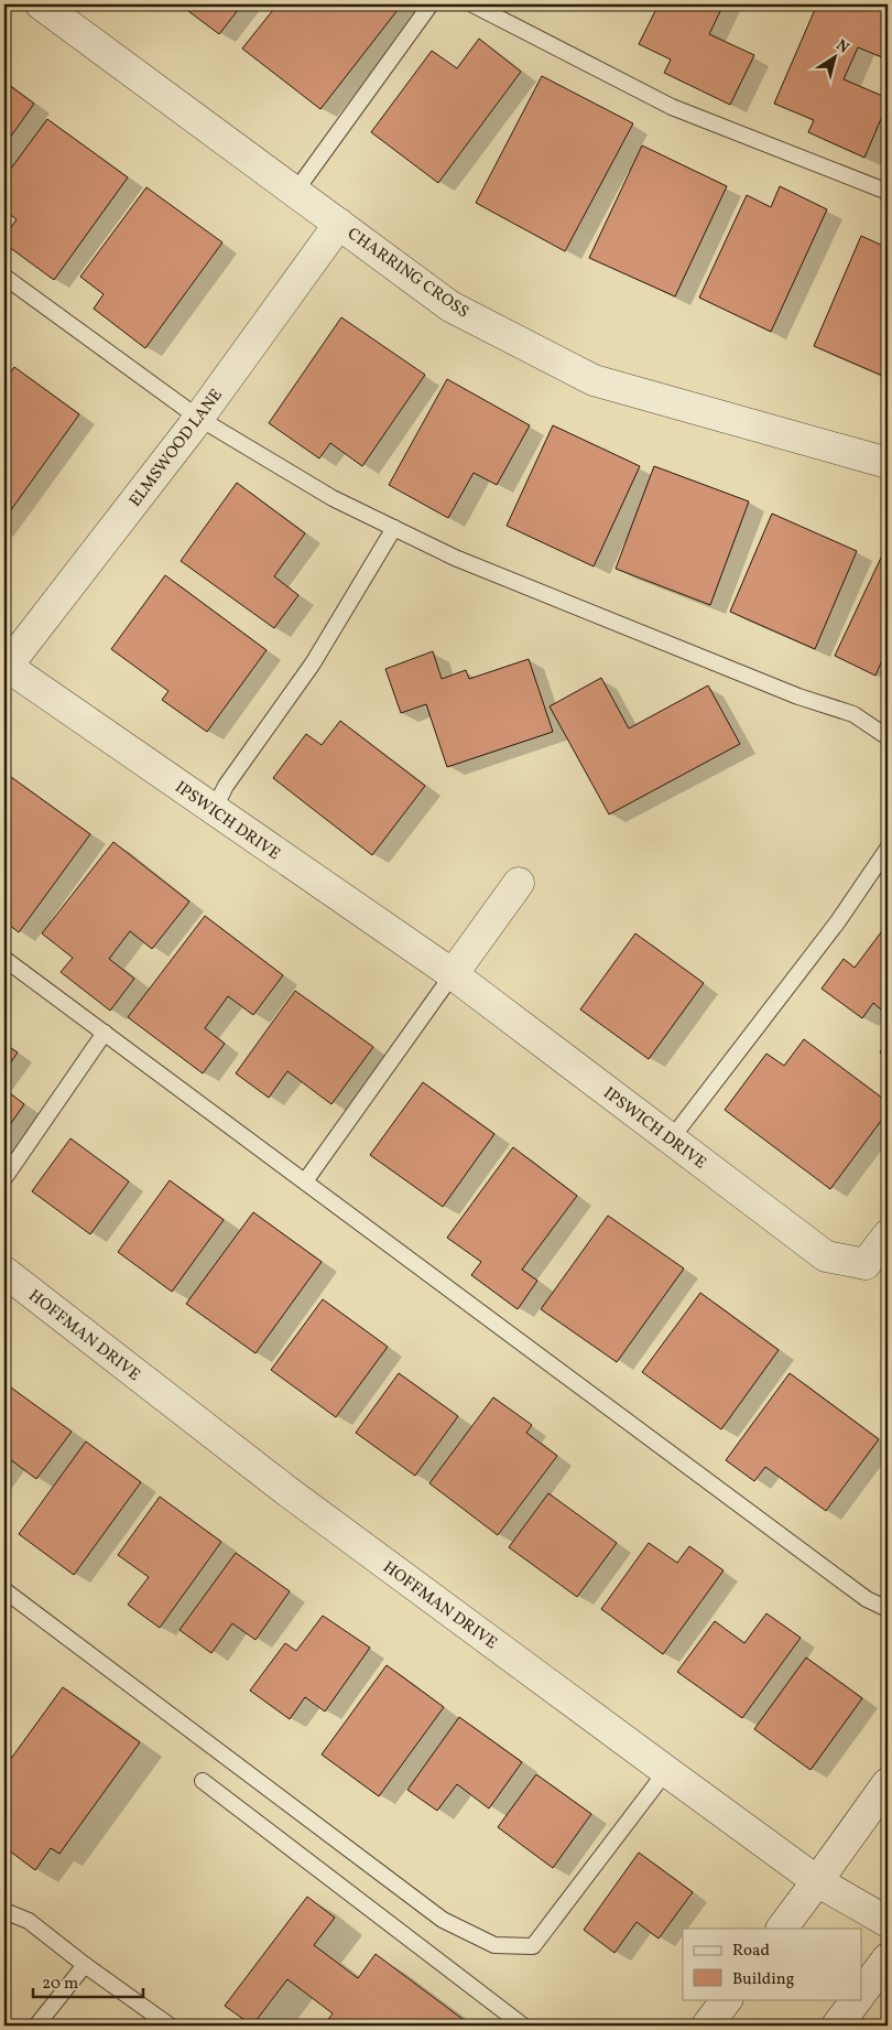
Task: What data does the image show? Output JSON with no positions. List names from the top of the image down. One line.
{"streets":{"street":["CHARRING CROSS","ELMSWOOD LANE","IPSWICH DRIVE","HOFFMAN DRIVE"]},"crossings":[["CHARRING CROSS","ELMSWOOD LANE"],["ELMSWOOD LANE","IPSWICH DRIVE"]],"legend":["Road","Building"],"scale_bar":"20 m","north":"top right"}
